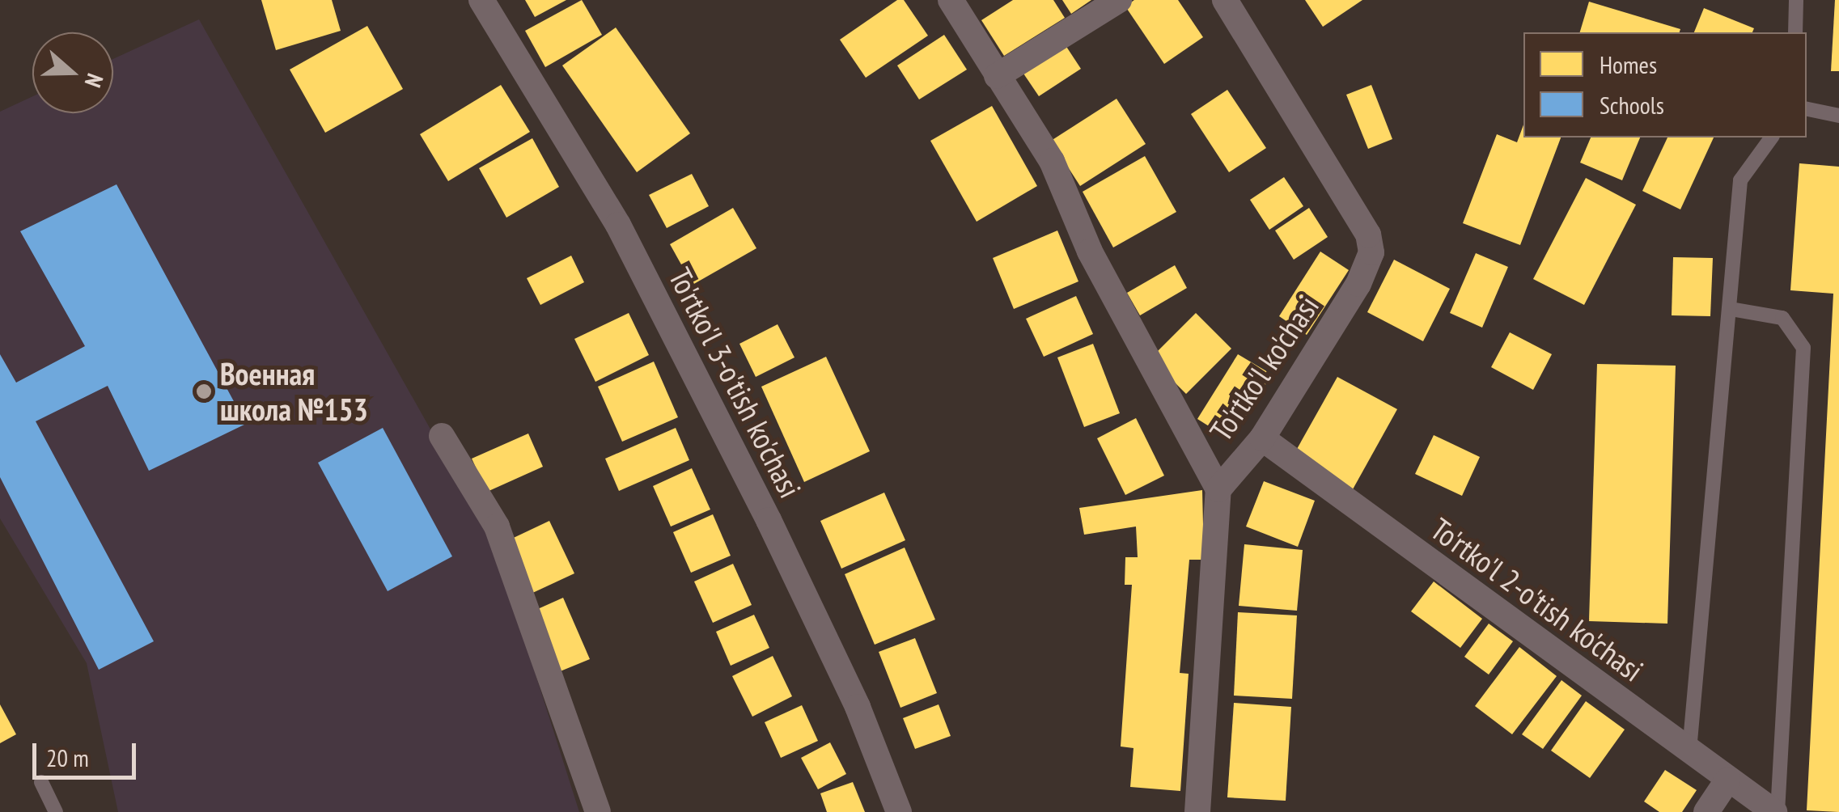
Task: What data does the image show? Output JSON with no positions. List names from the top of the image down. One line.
{"streets":{"street":["To'rtko'l ko'chasi","To'rtko'l 3-o'tish ko'chasi","To'rtko'l 2-o'tish ko'chasi"]},"crossings":[["To'rtko'l ko'chasi","To'rtko'l 2-o'tish ko'chasi"]],"places":["Военная школа №153"],"legend":["Homes","Schools"],"scale_bar":"20 m","north":"right"}
